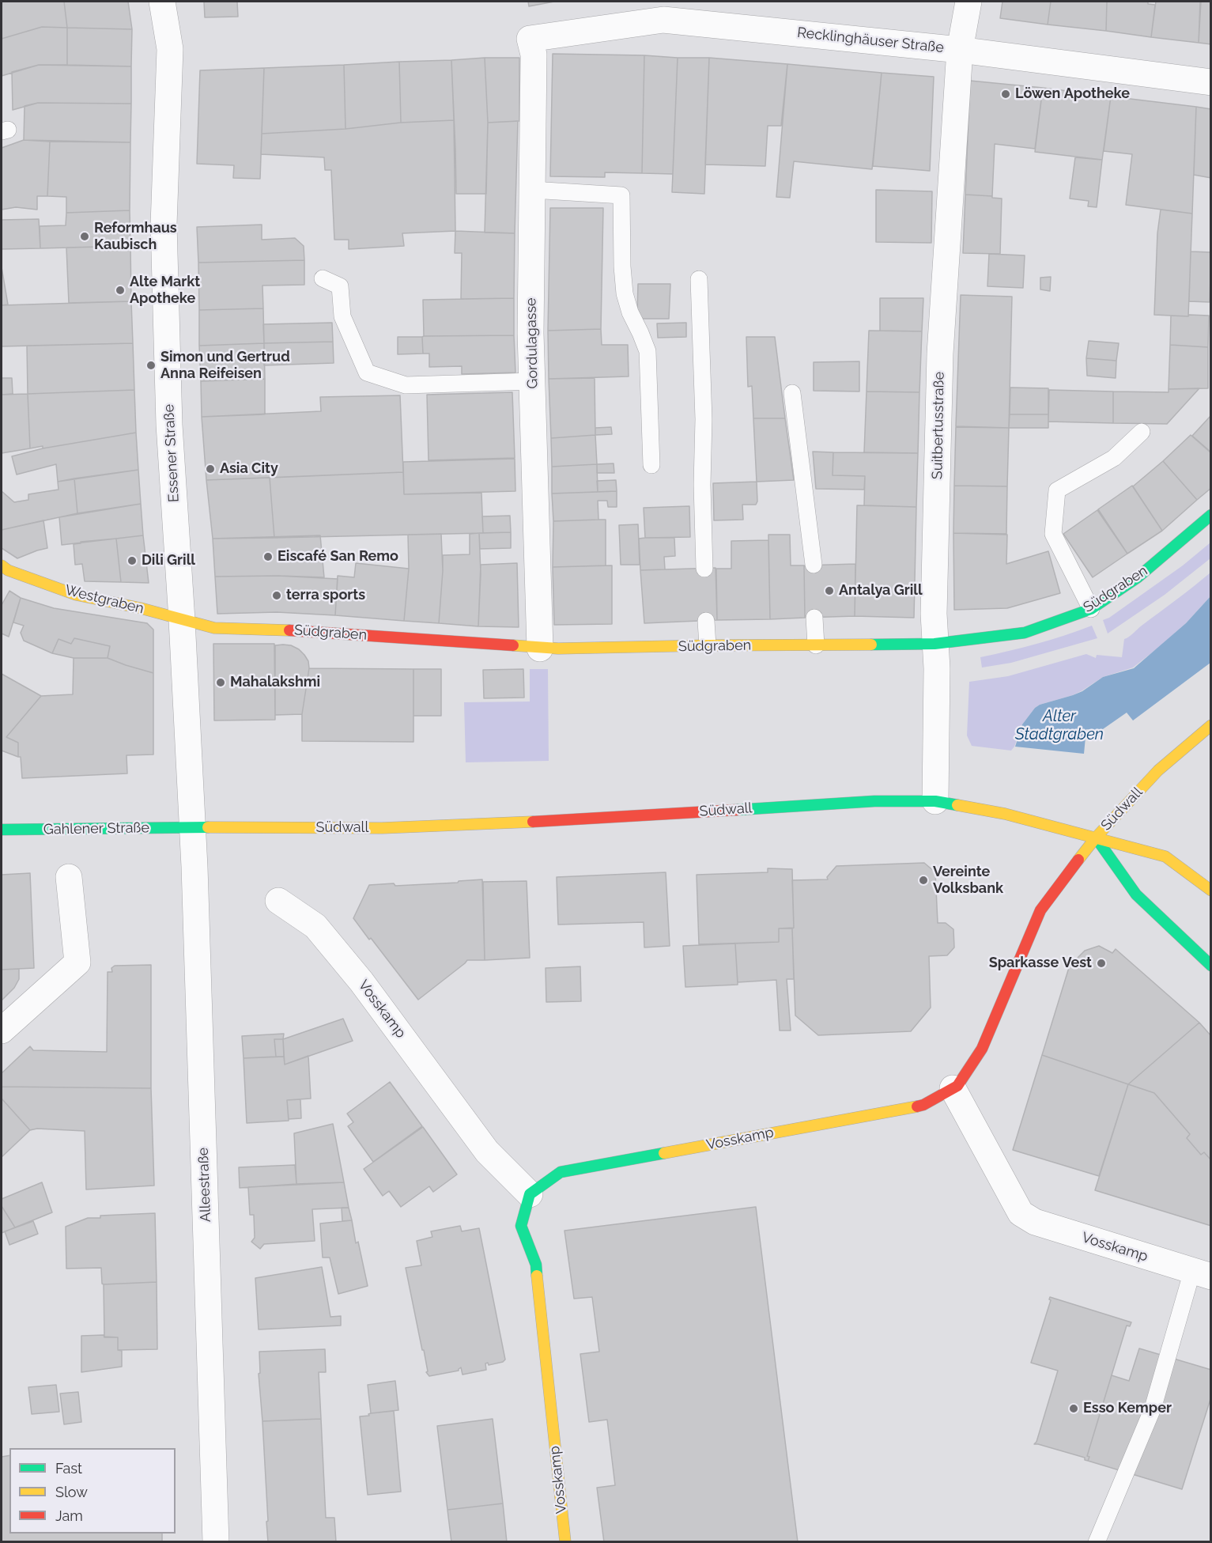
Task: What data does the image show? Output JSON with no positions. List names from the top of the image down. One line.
{"streets":{"street":["Recklinghäuser Straße","Gordulagasse","Suitbertusstraße","Essener Straße","Südgraben","Westgraben","Südwall","Gahlener Straße","Vosskamp","Alleestraße"]},"crossings":[["Recklinghäuser Straße","Gordulagasse"],["Recklinghäuser Straße","Suitbertusstraße"],["Gordulagasse","Südgraben"],["Suitbertusstraße","Südgraben"],["Suitbertusstraße","Südwall"],["Essener Straße","Südgraben"],["Essener Straße","Westgraben"],["Essener Straße","Südwall"],["Essener Straße","Gahlener Straße"],["Essener Straße","Alleestraße"],["Südgraben","Westgraben"],["Südwall","Gahlener Straße"],["Südwall","Vosskamp"],["Südwall","Alleestraße"],["Gahlener Straße","Alleestraße"]],"water":["Alter Stadtgraben"],"places":["Löwen Apotheke","Reformhaus Kaubisch","Alte Markt Apotheke","Simon und Gertrud Anna Reifeisen","Asia City","Eiscafé San Remo","Dili Grill","Antalya Grill","terra sports","Mahalakshmi","Vereinte Volksbank","Sparkasse Vest","Esso Kemper"],"legend":["Fast","Slow","Jam"]}
